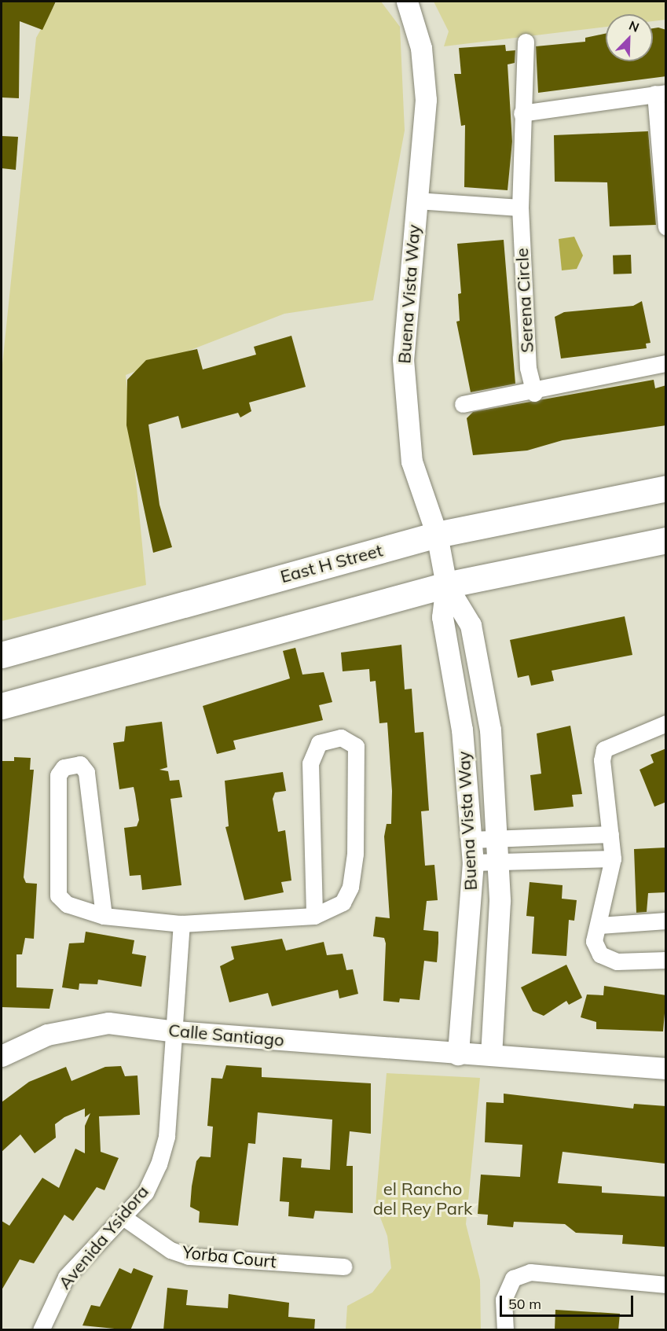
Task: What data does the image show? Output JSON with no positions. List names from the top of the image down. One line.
{"streets":{"main road":["East H Street"],"street":["Buena Vista Way","Serena Circle","Calle Santiago","Avenida Ysidora","Yorba Court"]},"crossings":[["Buena Vista Way","East H Street"],["Buena Vista Way","Calle Santiago"],["Calle Santiago","Avenida Ysidora"],["Avenida Ysidora","Yorba Court"]],"parks":["el Rancho del Rey Park"],"scale_bar":"50 m","north":"top right"}
